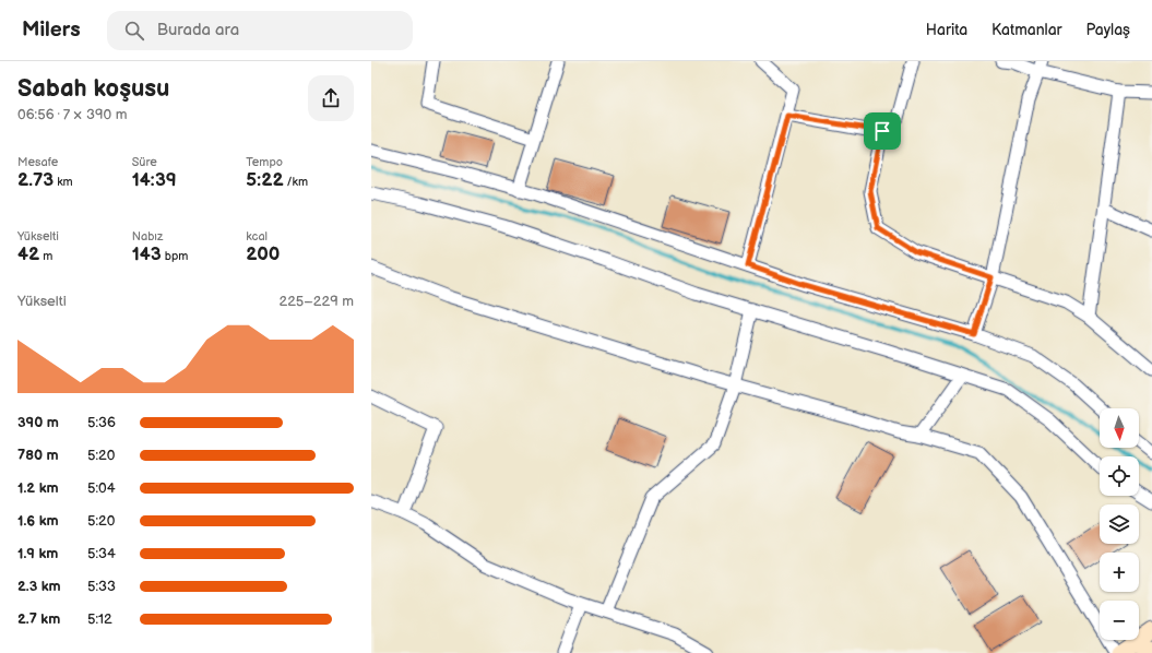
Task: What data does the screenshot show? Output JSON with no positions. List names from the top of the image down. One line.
{"north":"bottom","page":{"header":"Milers","search":"Burada ara","nav":["Harita","Katmanlar","Paylaş"],"heading":["Sabah koşusu","06:56 · 7 × 390 m"],"stats":[["Mesafe","2.73 km"],["Süre","14:39"],["Tempo","5:22 /km"],["Yükselti","42 m"],["Nabız","143 bpm"],["kcal","200"]],"chart":["Yükselti","225–229 m"],"list":[{"name":"390 m","note":"5:36"},{"name":"780 m","note":"5:20"},{"name":"1.2 km","note":"5:04"},{"name":"1.6 km","note":"5:20"},{"name":"1.9 km","note":"5:34"},{"name":"2.3 km","note":"5:33"},{"name":"2.7 km","note":"5:12"}],"map_buttons":["+","−"]}}
